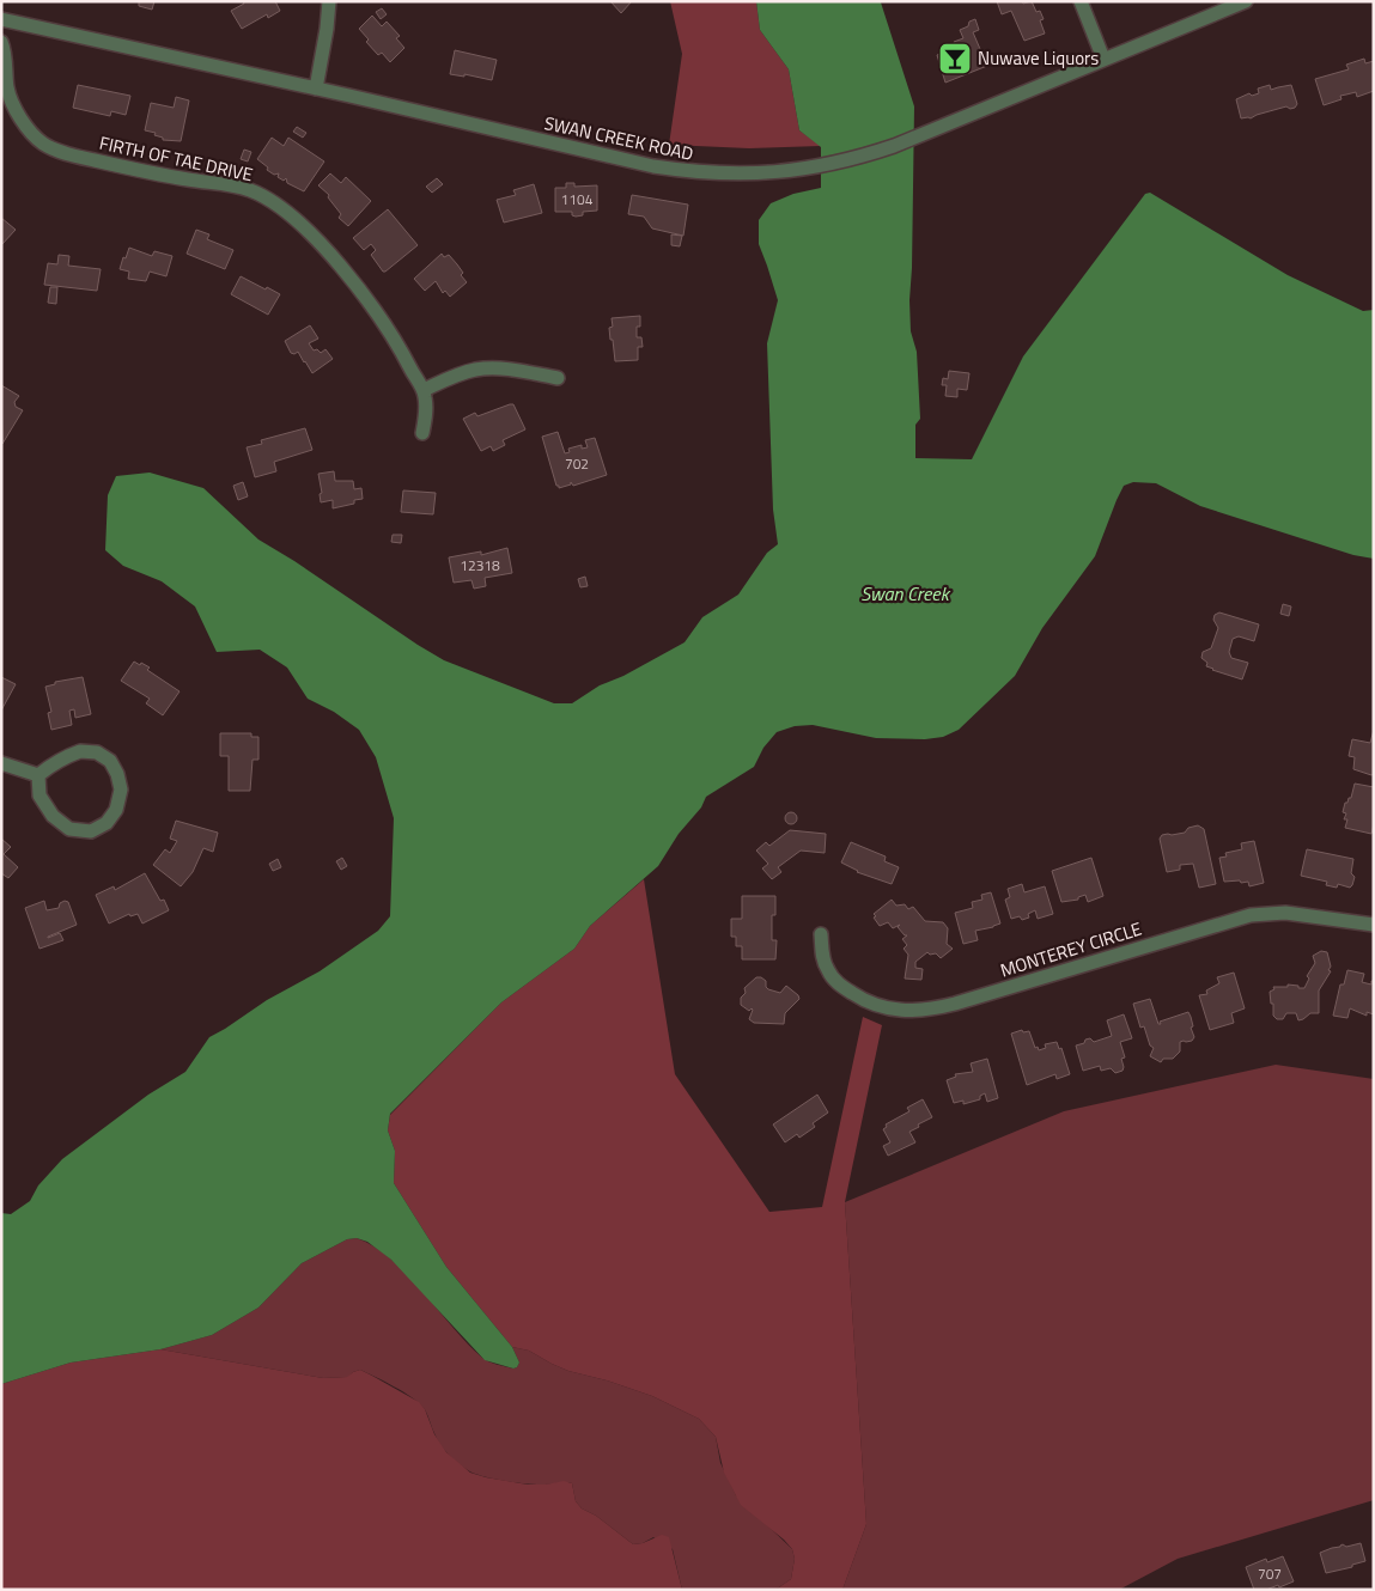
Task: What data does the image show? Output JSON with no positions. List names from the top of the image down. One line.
{"streets":{"street":["SWAN CREEK ROAD","FIRTH OF TAE DRIVE","MONTEREY CIRCLE"]},"water":["Swan Creek"],"places":{"bar":["Nuwave Liquors"]},"house_numbers":["1104","702","12318","707"]}
